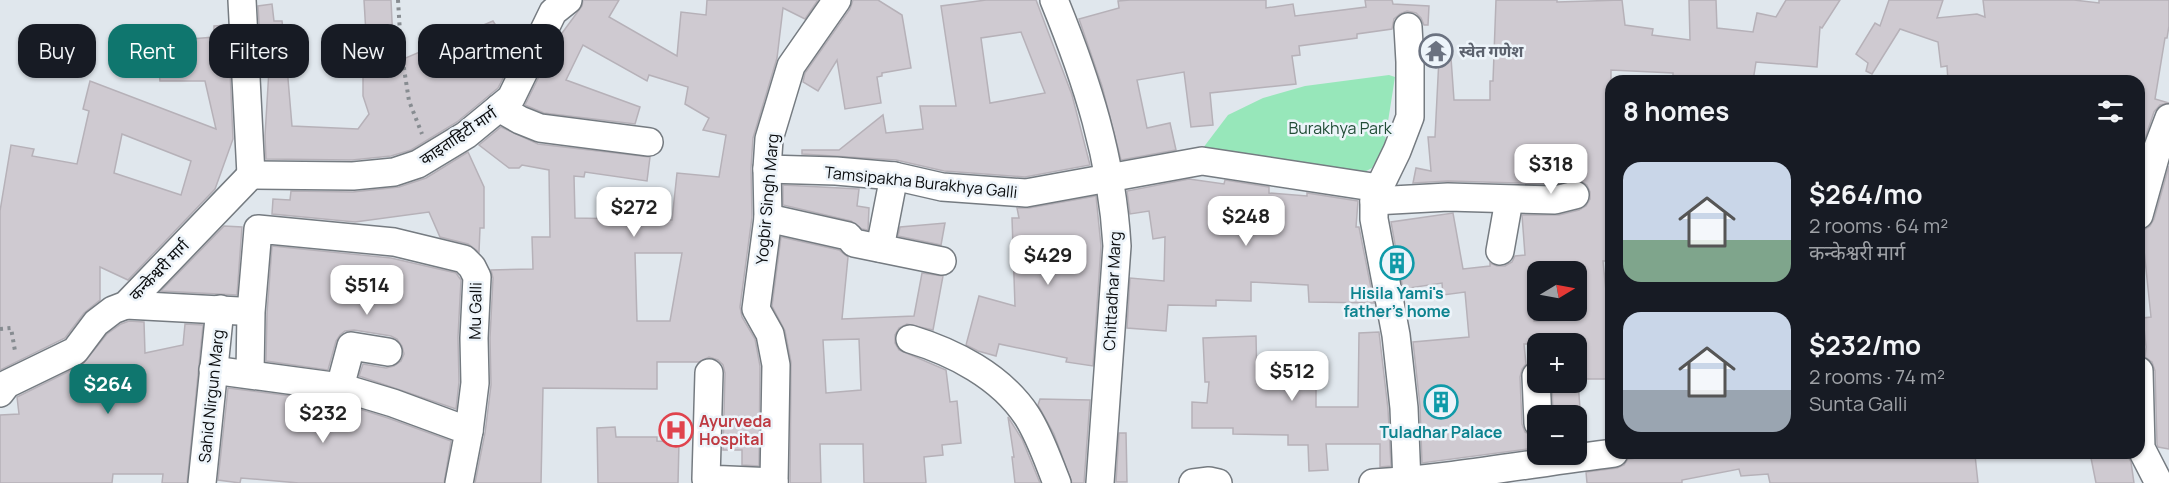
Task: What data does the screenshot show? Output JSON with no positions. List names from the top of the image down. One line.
{"streets":{"street":["काइताहिटी मार्ग","Tamsipakha Burakhya Galli","Yogbir Singh Marg","कन्केश्वरी मार्ग","Chittadhar Marg","Mu Galli","Sahid Nirgun Marg"]},"crossings":[["काइताहिटी मार्ग","कन्केश्वरी मार्ग"],["Tamsipakha Burakhya Galli","Yogbir Singh Marg"],["Tamsipakha Burakhya Galli","Chittadhar Marg"]],"parks":["Burakhya Park"],"places":{"temple":["स्वेत गणेश"],"building":["Hisila Yami's father's home","Tuladhar Palace"],"hospital":["Ayurveda Hospital"]},"north":"right","page":{"chip":["Buy","Rent","Filters","New","Apartment"],"heading":"8 homes","price":["$318","$272","$248","$429","$514","$512","$264","$232"],"list":[{"name":"$264/mo","note":"2 rooms · 64 m² · कन्केश्वरी मार्ग"},{"name":"$232/mo","note":"2 rooms · 74 m² · Sunta Galli"}],"map_buttons":["+","−"]}}
